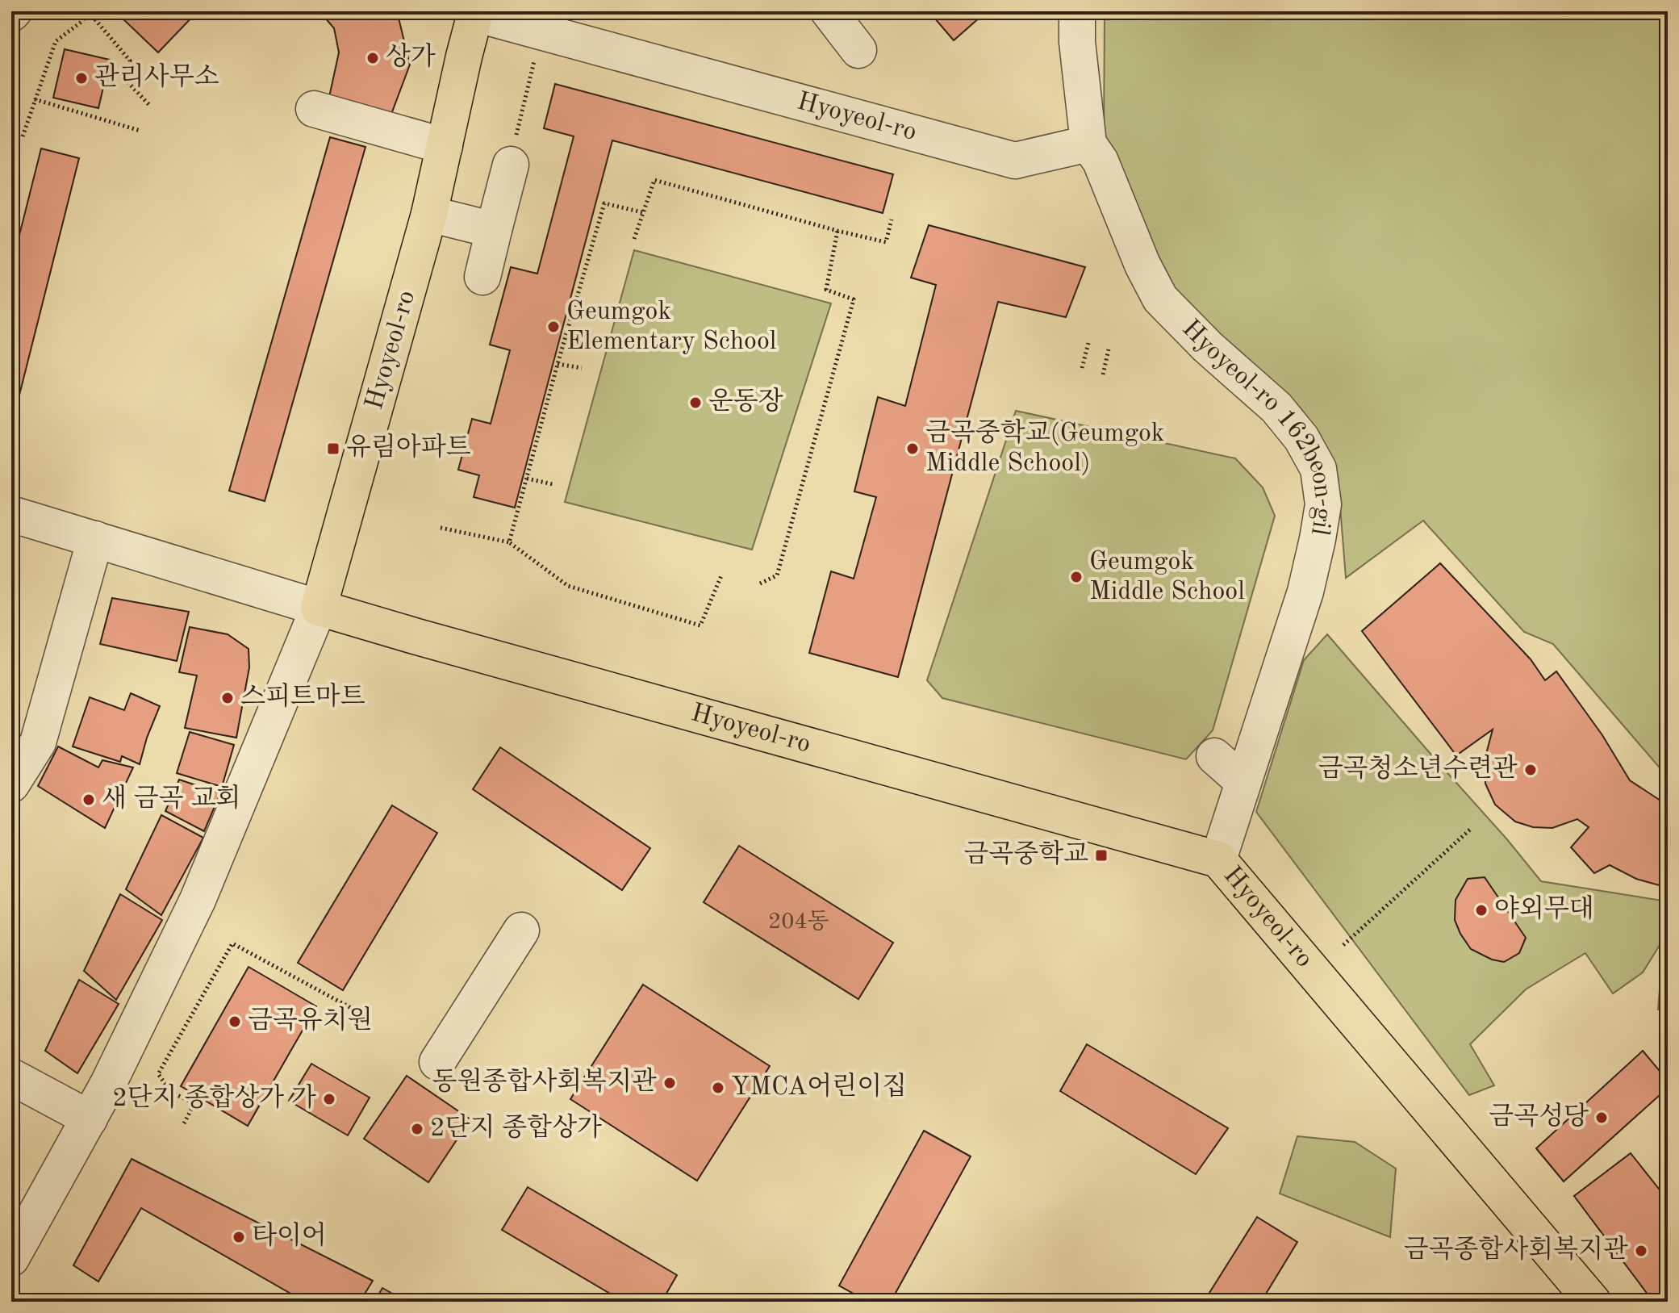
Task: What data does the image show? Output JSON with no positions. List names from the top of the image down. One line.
{"streets":{"main road":["Hyoyeol-ro"],"street":["Hyoyeol-ro 162beon-gil"]},"crossings":[["Hyoyeol-ro","Hyoyeol-ro 162beon-gil"]],"places":{"other":["상가","관리사무소","Geumgok Elementary School","운동장","금곡중학교(Geumgok Middle School)","Geumgok Middle School","스피트마트","금곡청소년수련관","새 금곡 교회","야외무대","금곡유치원","동원종합사회복지관","YMCA어린이집","2단지 종합상가 가","금곡성당","2단지 종합상가","타이어","금곡종합사회복지관"],"transit":["유림아파트","금곡중학교"]},"house_numbers":["204동"]}
